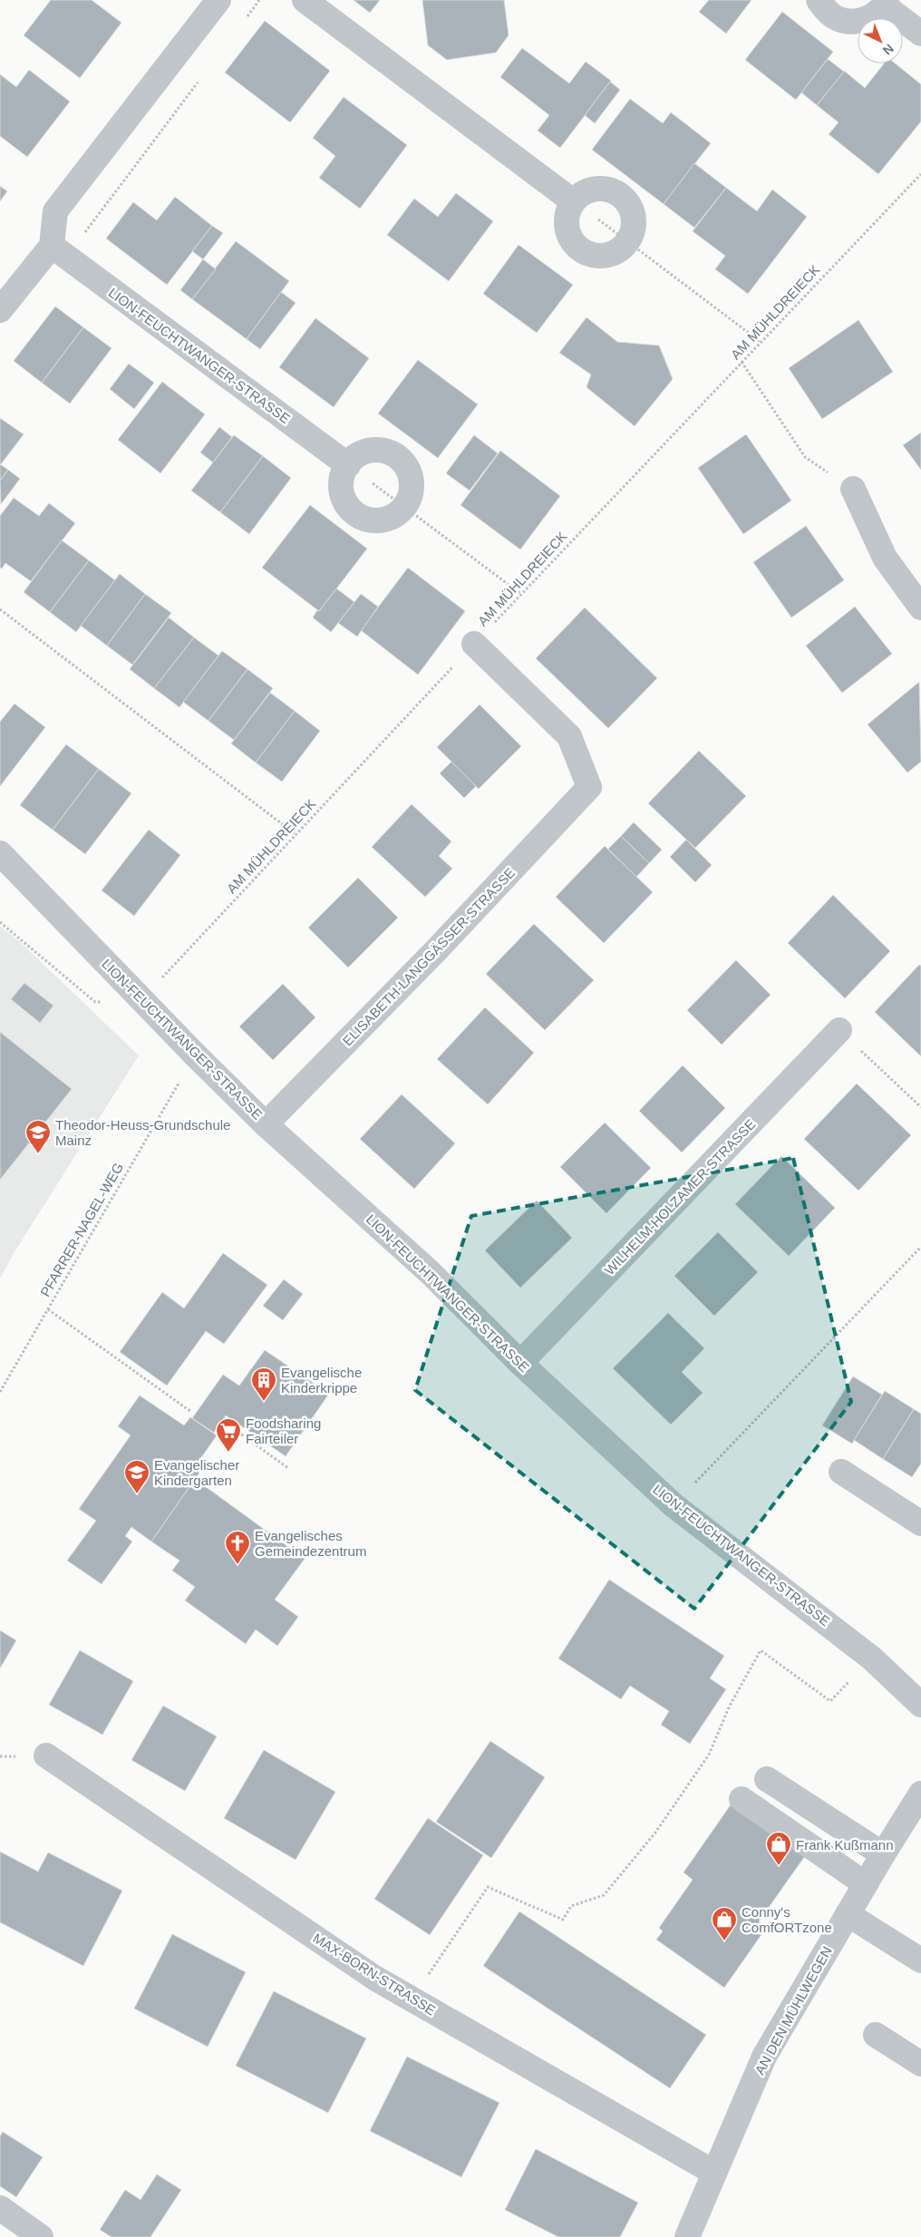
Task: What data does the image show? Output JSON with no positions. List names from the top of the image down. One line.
{"streets":{"street":["LION-FEUCHTWANGER-STRASSE","ELISABETH-LANGGÄSSER-STRASSE","WILHELM-HOLZAMER-STRASSE","MAX-BORN-STRASSE","AN DEN MÜHLWEGEN"],"path":["AM MÜHLDREIECK","PFARRER-NAGEL-WEG"]},"crossings":[["AM MÜHLDREIECK","LION-FEUCHTWANGER-STRASSE"],["AM MÜHLDREIECK","ELISABETH-LANGGÄSSER-STRASSE"],["LION-FEUCHTWANGER-STRASSE","ELISABETH-LANGGÄSSER-STRASSE"],["LION-FEUCHTWANGER-STRASSE","WILHELM-HOLZAMER-STRASSE"],["LION-FEUCHTWANGER-STRASSE","PFARRER-NAGEL-WEG"],["MAX-BORN-STRASSE","AN DEN MÜHLWEGEN"]],"places":{"school or university":["Theodor-Heuss-Grundschule Mainz","Evangelischer Kindergarten"],"building":["Evangelische Kinderkrippe"],"supermarket":["Foodsharing Fairteiler"],"church":["Evangelisches Gemeindezentrum"],"shop":["Frank Kußmann","Conny's ComfORTzone"]},"north":"bottom right"}
